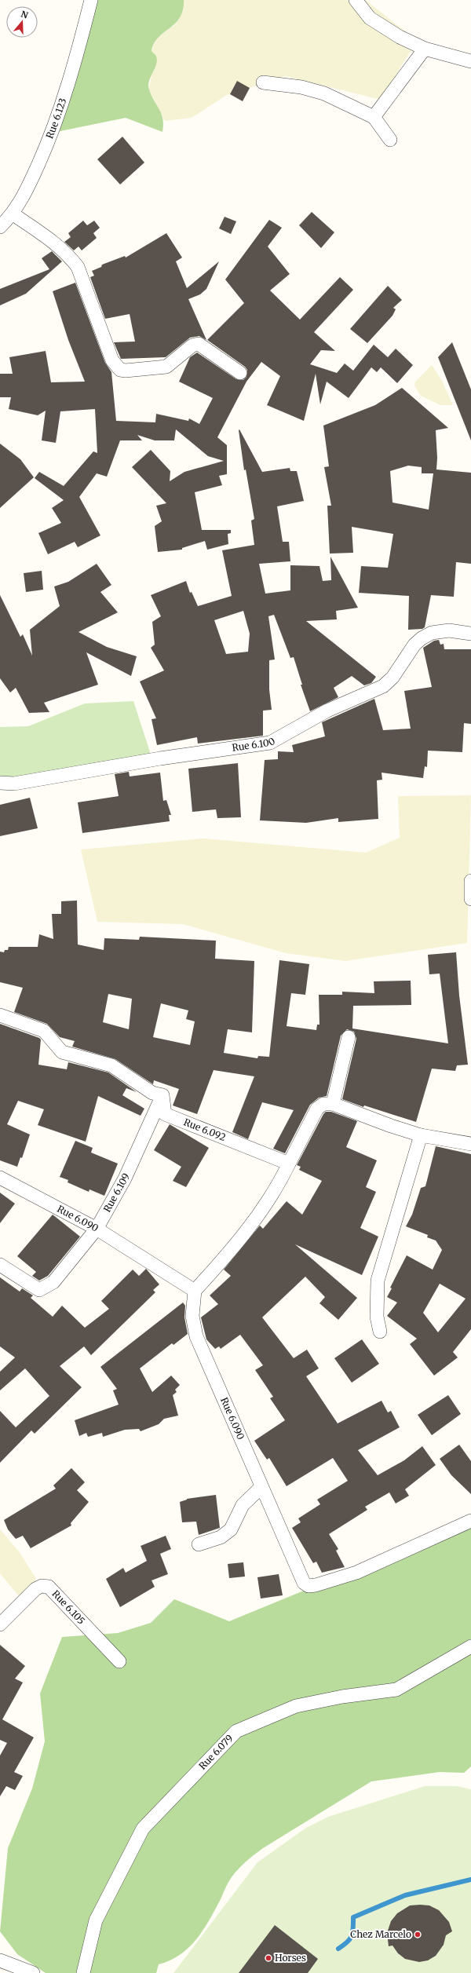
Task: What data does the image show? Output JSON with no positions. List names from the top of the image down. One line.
{"streets":{"street":["Rue 6.123","Rue 6.100","Rue 6.092","Rue 6.109","Rue 6.090","Rue 6.105","Rue 6.079"]},"crossings":[["Rue 6.092","Rue 6.109"],["Rue 6.109","Rue 6.090"]],"places":["Chez Marcelo","Horses"],"north":"top"}
